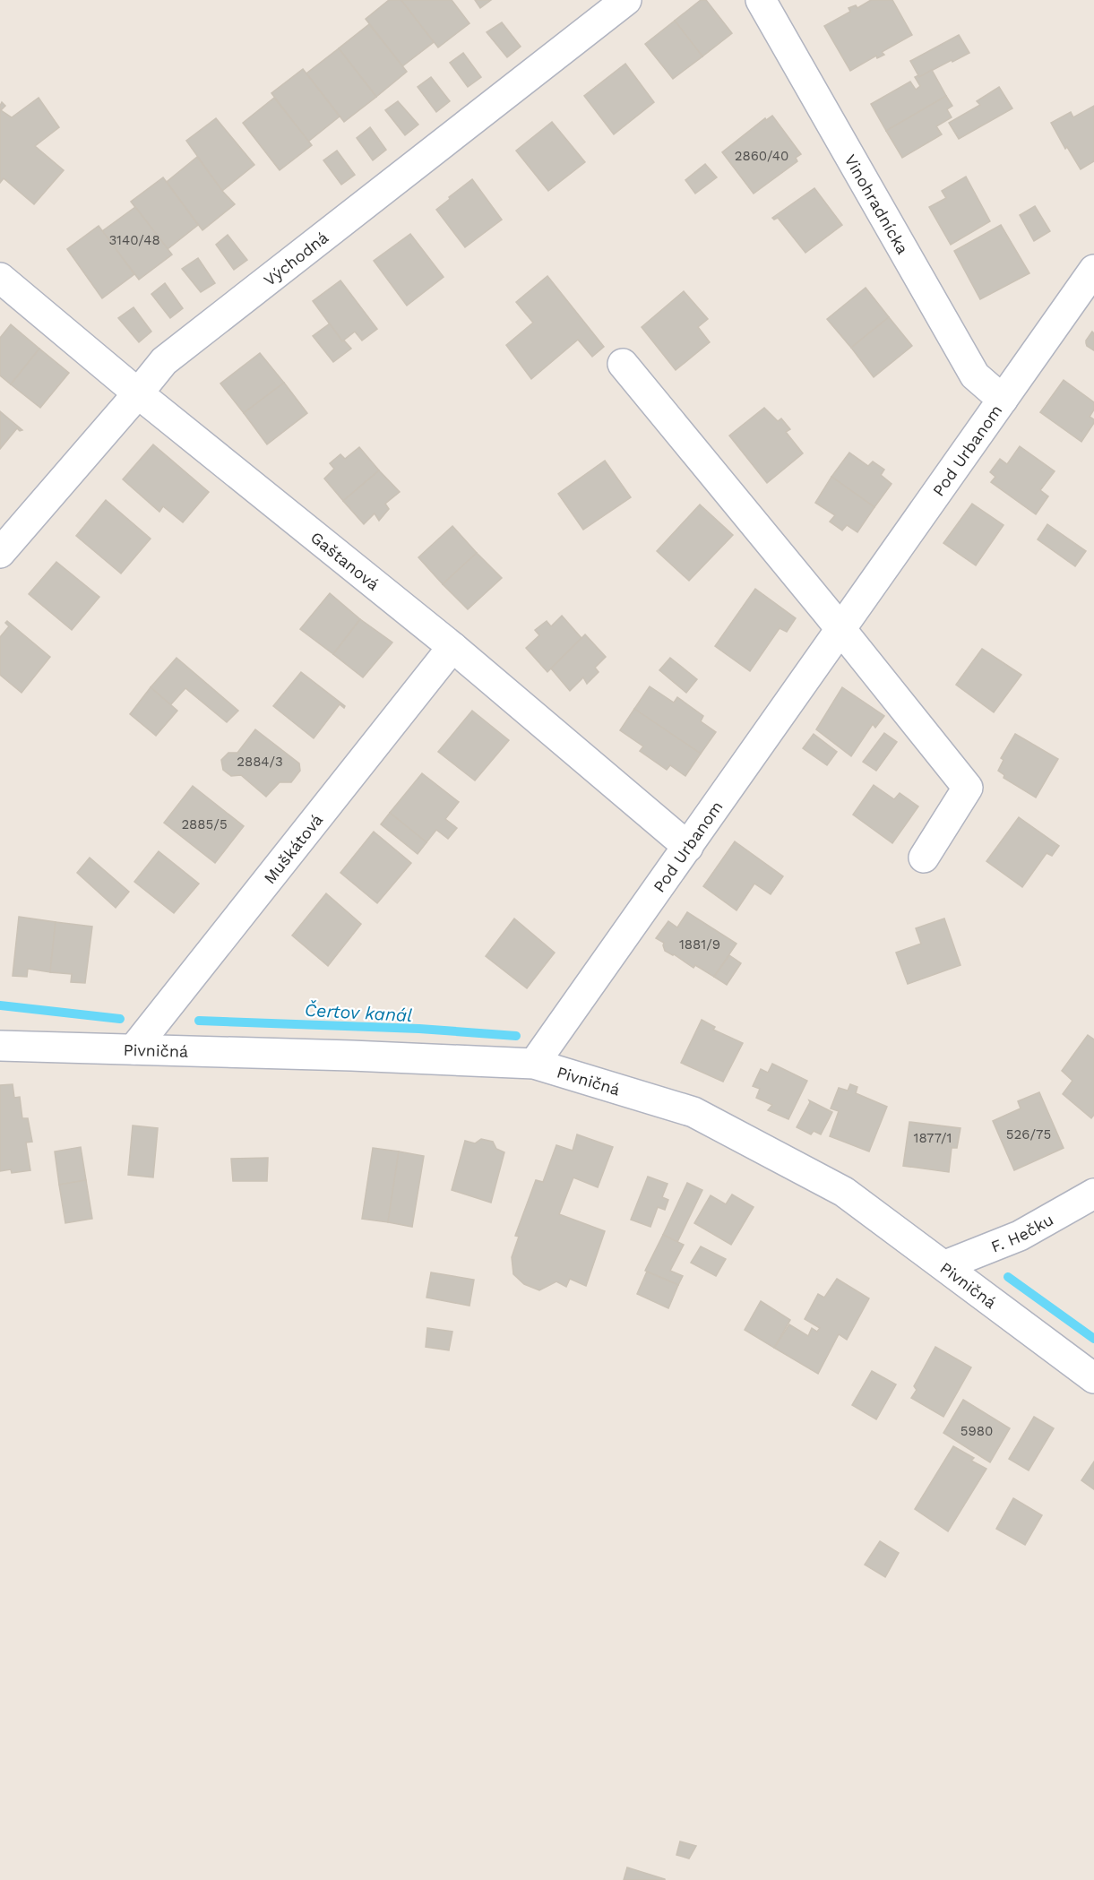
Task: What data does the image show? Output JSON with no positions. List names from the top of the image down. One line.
{"streets":{"street":["Vinohradnícka","Východná","Pod Urbanom","Gaštanová","Muškátová","Pivničná","F. Hečku"]},"crossings":[["Vinohradnícka","Pod Urbanom"],["Východná","Gaštanová"],["Pod Urbanom","Gaštanová"],["Pod Urbanom","Pivničná"],["Gaštanová","Muškátová"],["Muškátová","Pivničná"],["Pivničná","F. Hečku"]],"water":["Čertov kanál"],"house_numbers":["2860/40","3140/48","2884/3","2885/5","1881/9","526/75","1877/1","5980"]}
